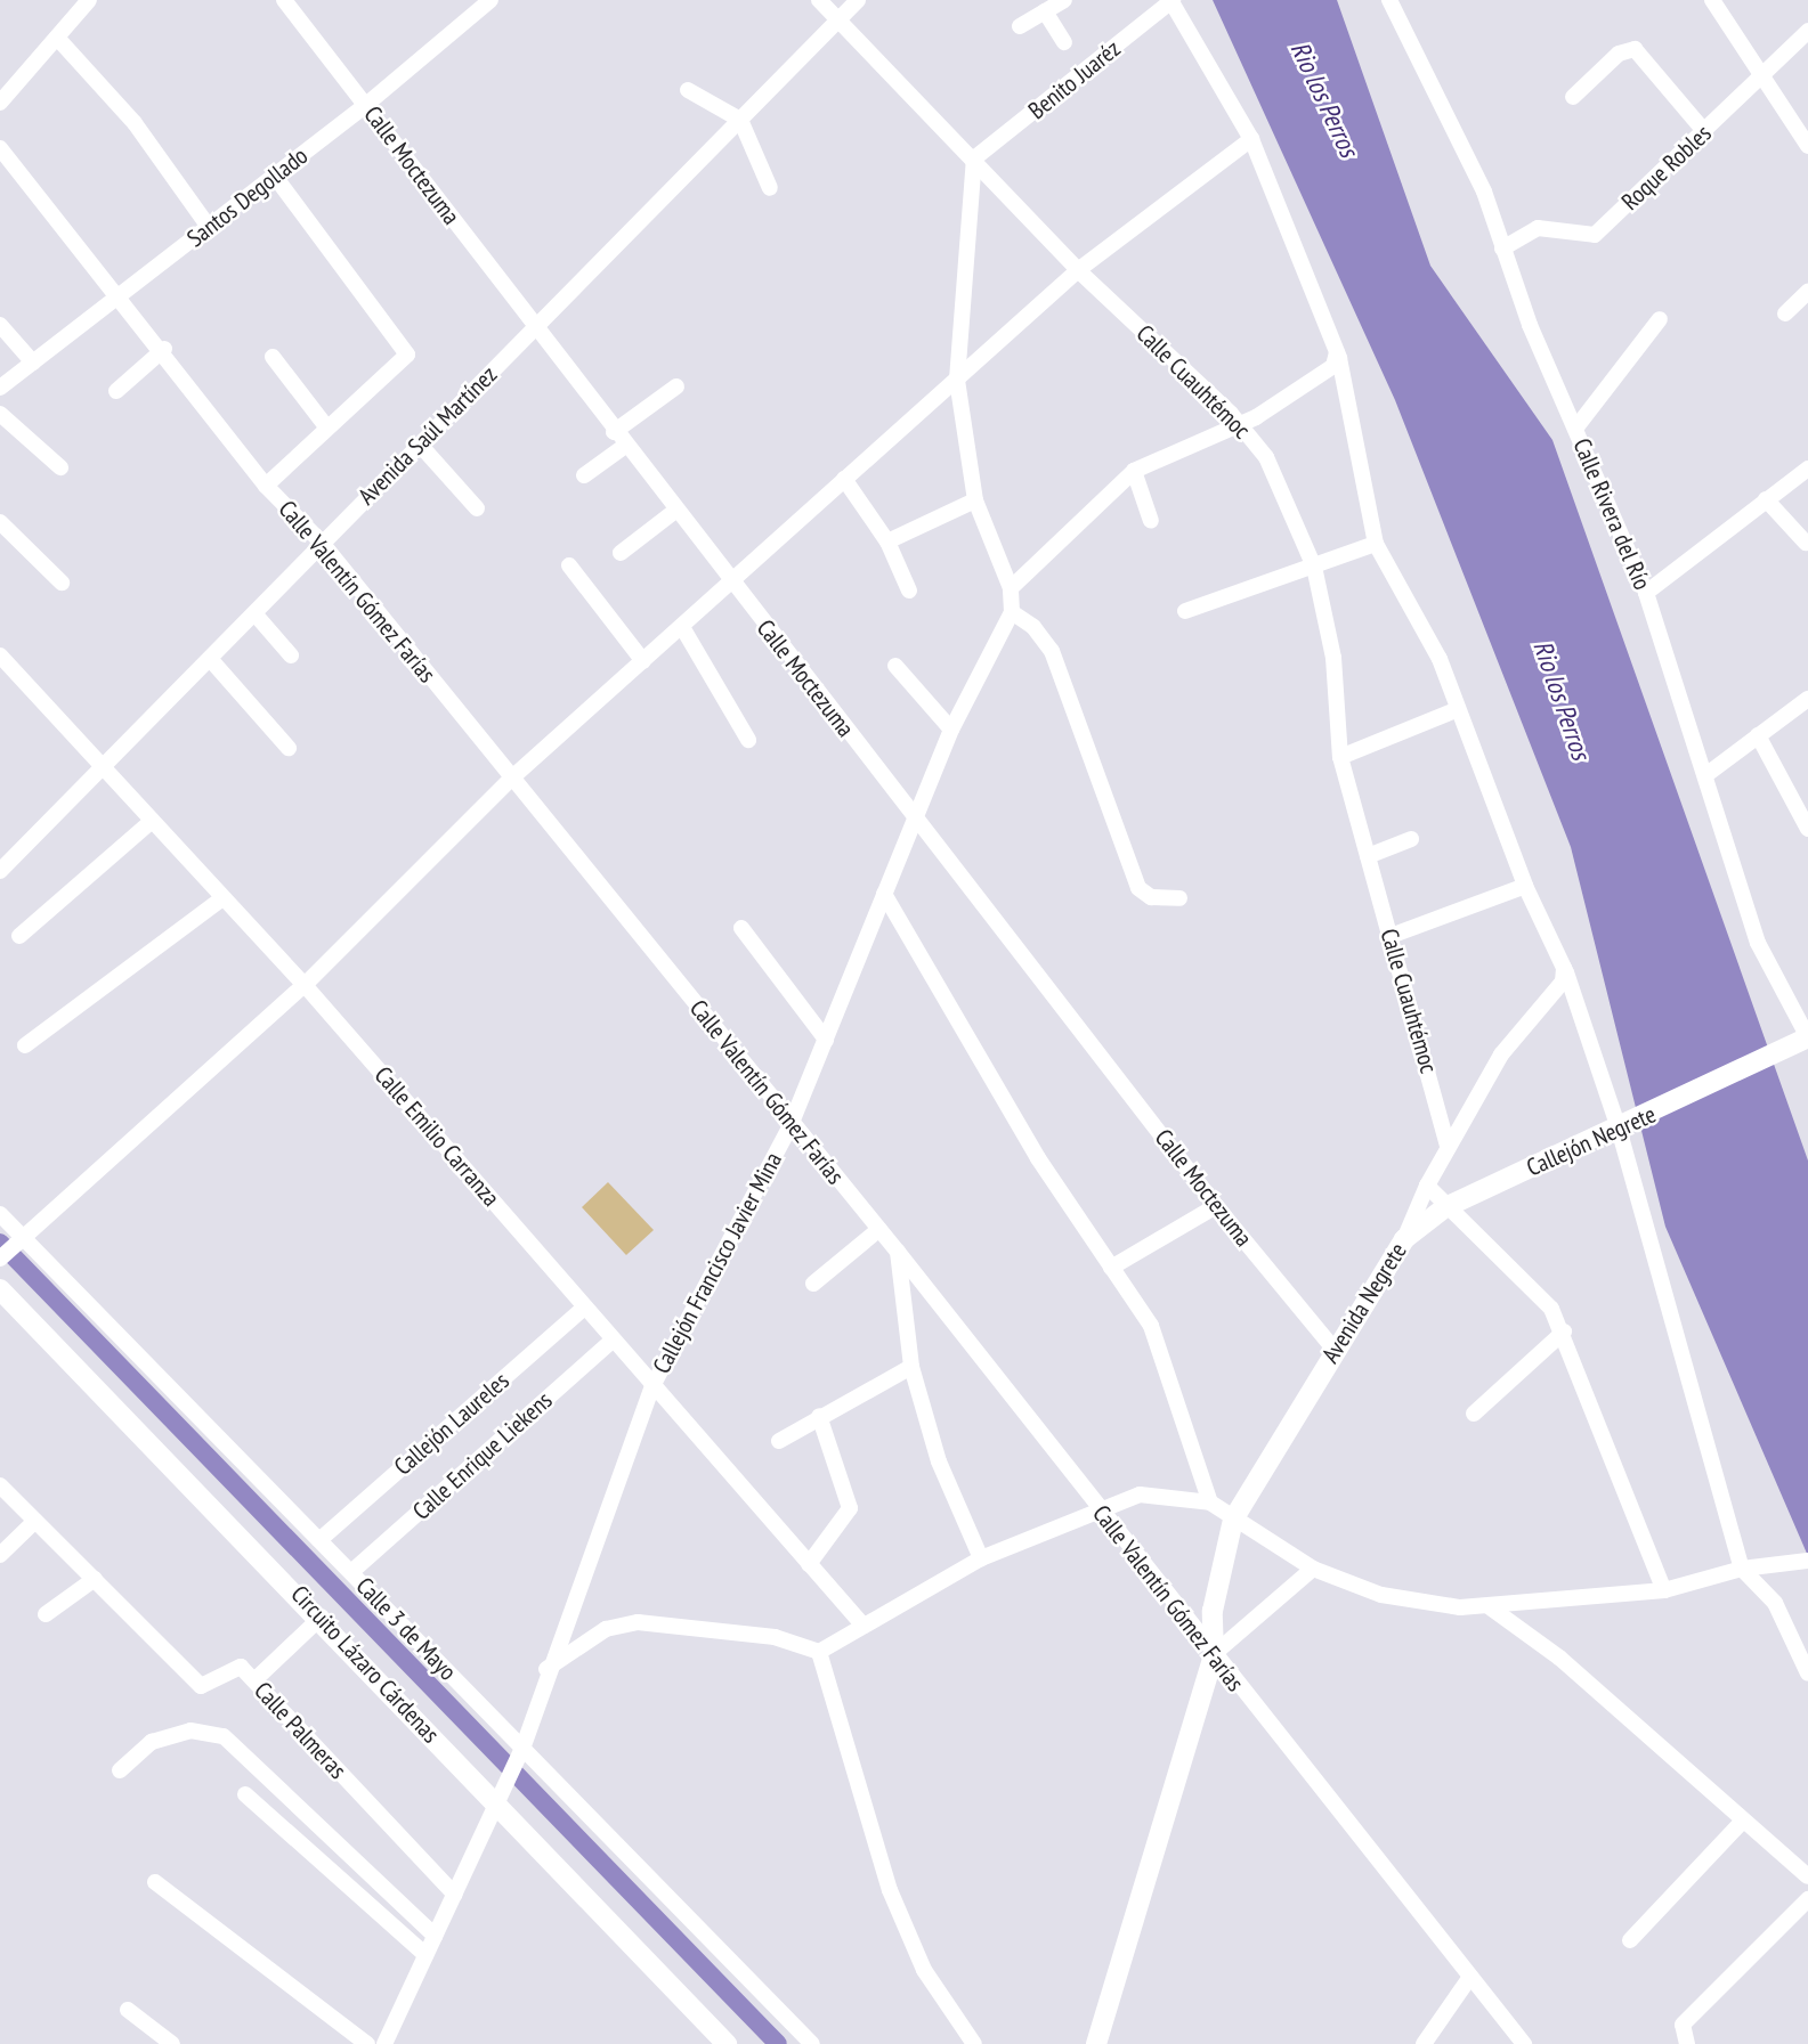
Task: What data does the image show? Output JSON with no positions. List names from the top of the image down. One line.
{"streets":{"main road":["Callejón Negrete","Avenida Negrete","Circuito Lázaro Cárdenas"],"street":["Benito Juaréz","Calle Moctezuma","Roque Robles","Santos Degollado","Calle Cuauhtémoc","Avenida Saúl Martínez","Calle Rivera del Río","Calle Valentín Gómez Farías","Calle Emilio Carranza","Callejón Francisco Javier Mina","Callejón Laureles","Calle Enrique Liekens","Calle 3 de Mayo","Calle Palmeras"]},"crossings":[["Benito Juaréz","Calle Cuauhtémoc"],["Calle Moctezuma","Santos Degollado"],["Calle Moctezuma","Avenida Saúl Martínez"],["Calle Moctezuma","Callejón Francisco Javier Mina"],["Calle Moctezuma","Avenida Negrete"],["Roque Robles","Calle Rivera del Río"],["Santos Degollado","Calle Valentín Gómez Farías"],["Calle Cuauhtémoc","Avenida Saúl Martínez"],["Calle Cuauhtémoc","Avenida Negrete"],["Avenida Saúl Martínez","Calle Valentín Gómez Farías"],["Avenida Saúl Martínez","Calle Emilio Carranza"],["Calle Rivera del Río","Callejón Negrete"],["Calle Valentín Gómez Farías","Callejón Francisco Javier Mina"],["Calle Valentín Gómez Farías","Avenida Negrete"],["Calle Emilio Carranza","Callejón Francisco Javier Mina"],["Calle Emilio Carranza","Callejón Laureles"],["Calle Emilio Carranza","Calle Enrique Liekens"],["Callejón Negrete","Avenida Negrete"],["Callejón Francisco Javier Mina","Calle 3 de Mayo"],["Callejón Francisco Javier Mina","Circuito Lázaro Cárdenas"],["Callejón Francisco Javier Mina","Calle Palmeras"],["Callejón Laureles","Calle 3 de Mayo"],["Calle Enrique Liekens","Calle 3 de Mayo"]],"water":["Rio los Perros"]}
